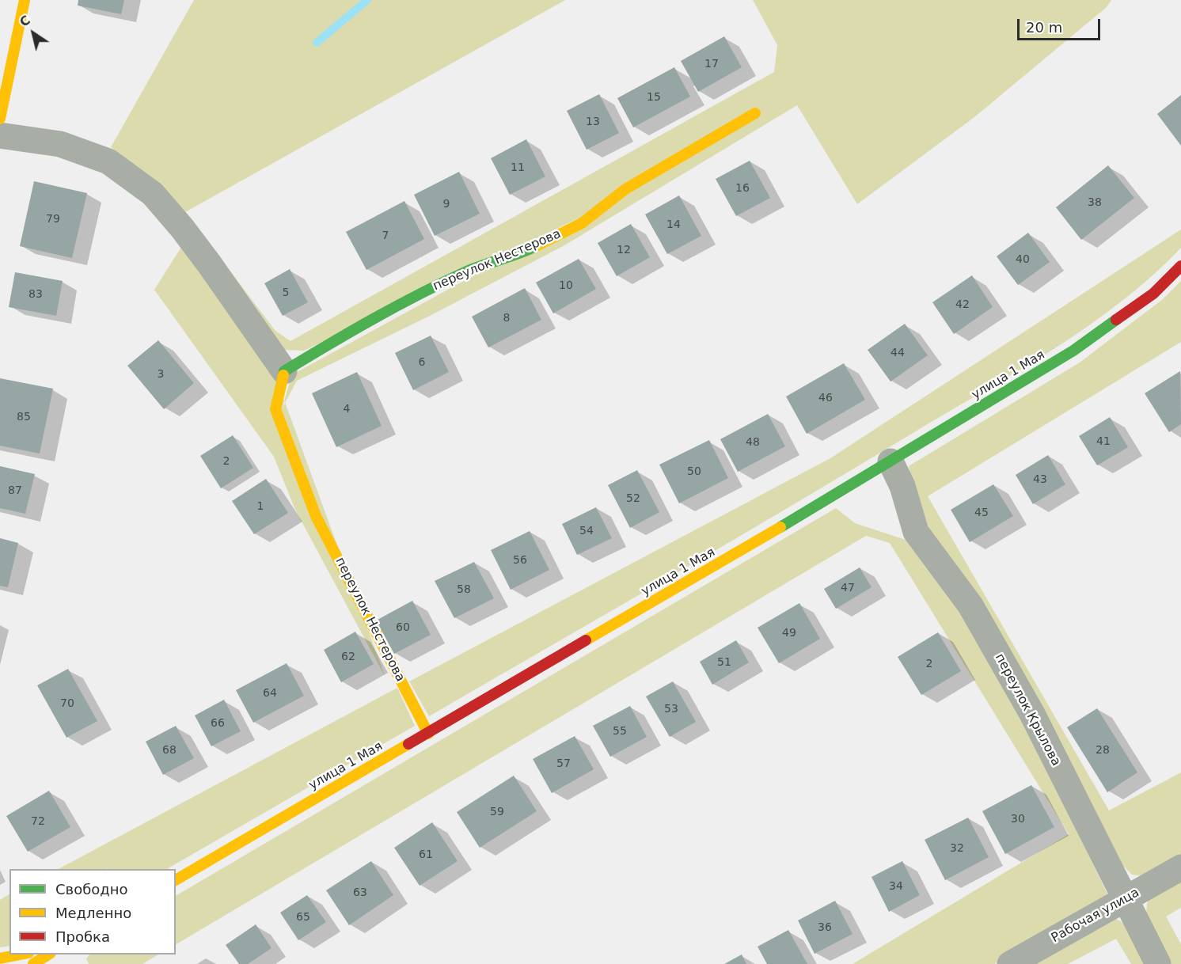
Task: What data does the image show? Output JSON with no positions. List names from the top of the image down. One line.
{"streets":{"main road":["переулок Нестерова","улица 1 Мая"],"street":["переулок Крылова","Рабочая улица"]},"crossings":[["переулок Нестерова","улица 1 Мая"],["улица 1 Мая","переулок Крылова"],["переулок Крылова","Рабочая улица"]],"house_numbers":["17","15","13","11","16","38","9","79","14","7","12","40","10","5","83","42","8","44","6","3","46","4","85","41","48","2","50","43","87","52","1","45","54","56","47","58","60","49","62","51","2","64","70","53","66","55","68","28","57","59","30","72","32","61","34","63","65","36"],"legend":["Свободно","Медленно","Пробка"],"scale_bar":"20 m","north":"top left"}
